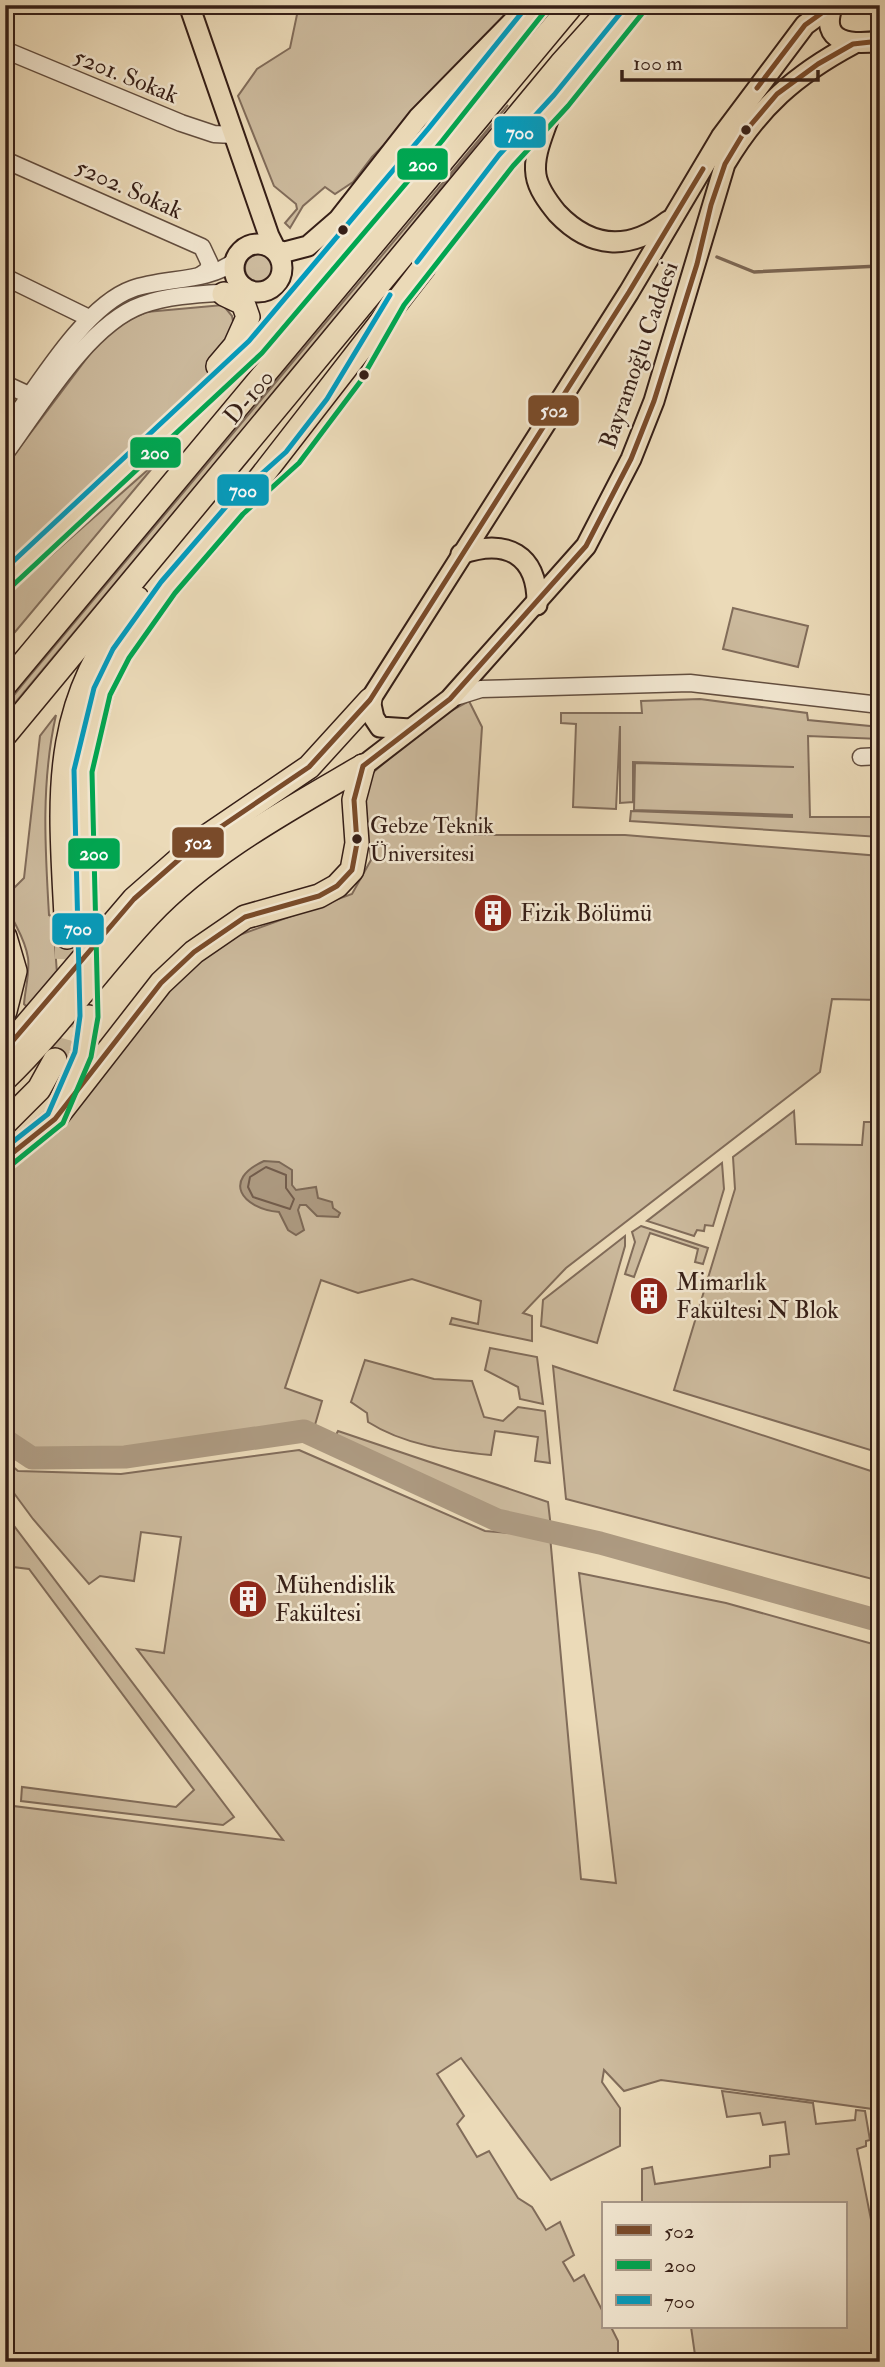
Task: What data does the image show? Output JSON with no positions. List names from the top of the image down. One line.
{"streets":{"highway":["D-100"],"main road":["Bayramoğlu Caddesi"],"street":["5201. Sokak","5202. Sokak"]},"places":{"other":["Gebze Teknik Üniversitesi"],"building":["Fizik Bölümü","Mimarlık Fakültesi N Blok","Mühendislik Fakültesi"]},"lines":["transit line 502","transit line 700","transit line 200"],"legend":["502","200","700"],"scale_bar":"100 m"}
